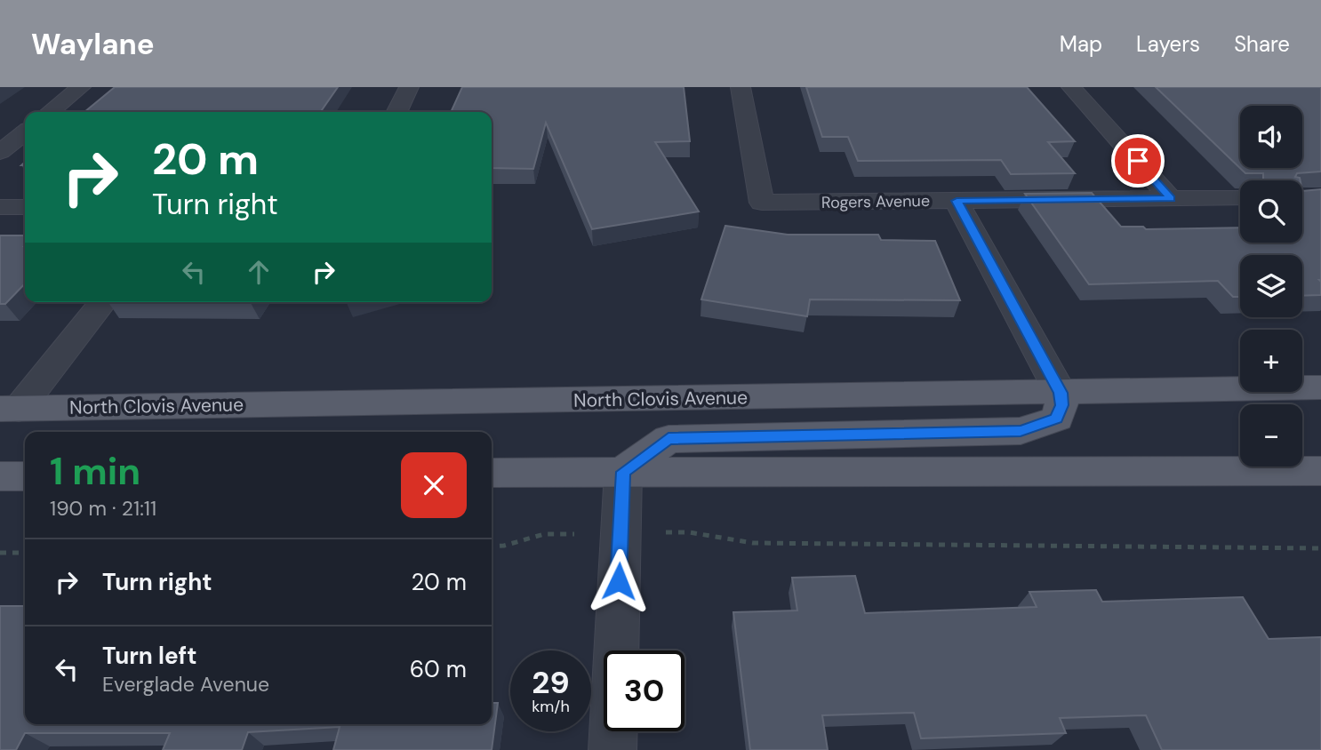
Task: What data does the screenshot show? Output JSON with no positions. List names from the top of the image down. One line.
{"streets":{"main road":["North Clovis Avenue"],"street":["Rogers Avenue"]},"page":{"header":"Waylane","nav":["Map","Layers","Share"],"map_buttons":["+","−"],"turn":["20 m","Turn right"],"heading":["1 min","190 m · 21:11"],"list":[{"name":"Turn right","value":"20 m"},{"name":"Turn left","note":"Everglade Avenue","value":"60 m"}],"speed":"29 km/h","limit":"30"}}
